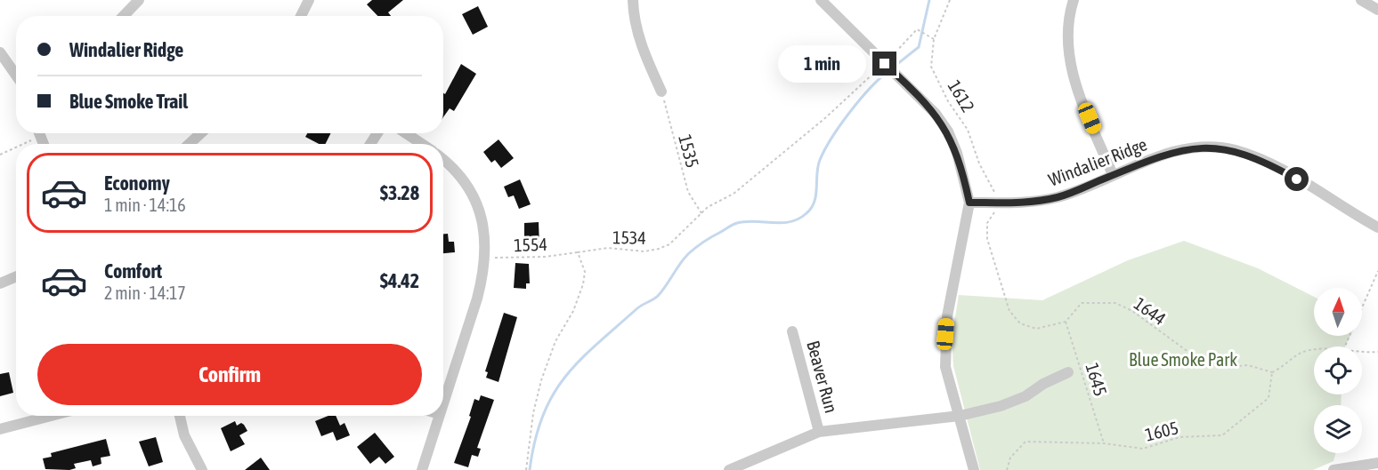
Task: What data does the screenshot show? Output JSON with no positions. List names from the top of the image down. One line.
{"streets":{"street":["Windalier Ridge","Beaver Run"],"path":["1612","1535","1534","1554","1644","1645","1605"]},"crossings":[["1612","Windalier Ridge"],["1612","1534"],["1535","1534"],["1534","1554"],["1644","1645"],["1644","1605"],["1645","1605"]],"parks":["Blue Smoke Park"],"north":"top","page":{"banner":["Windalier Ridge","Blue Smoke Trail"],"bubble":"1 min","list":[{"name":"Economy","note":"1 min · 14:16","value":"$3.28"},{"name":"Comfort","note":"2 min · 14:17","value":"$4.42"}],"buttons":"Confirm"}}
